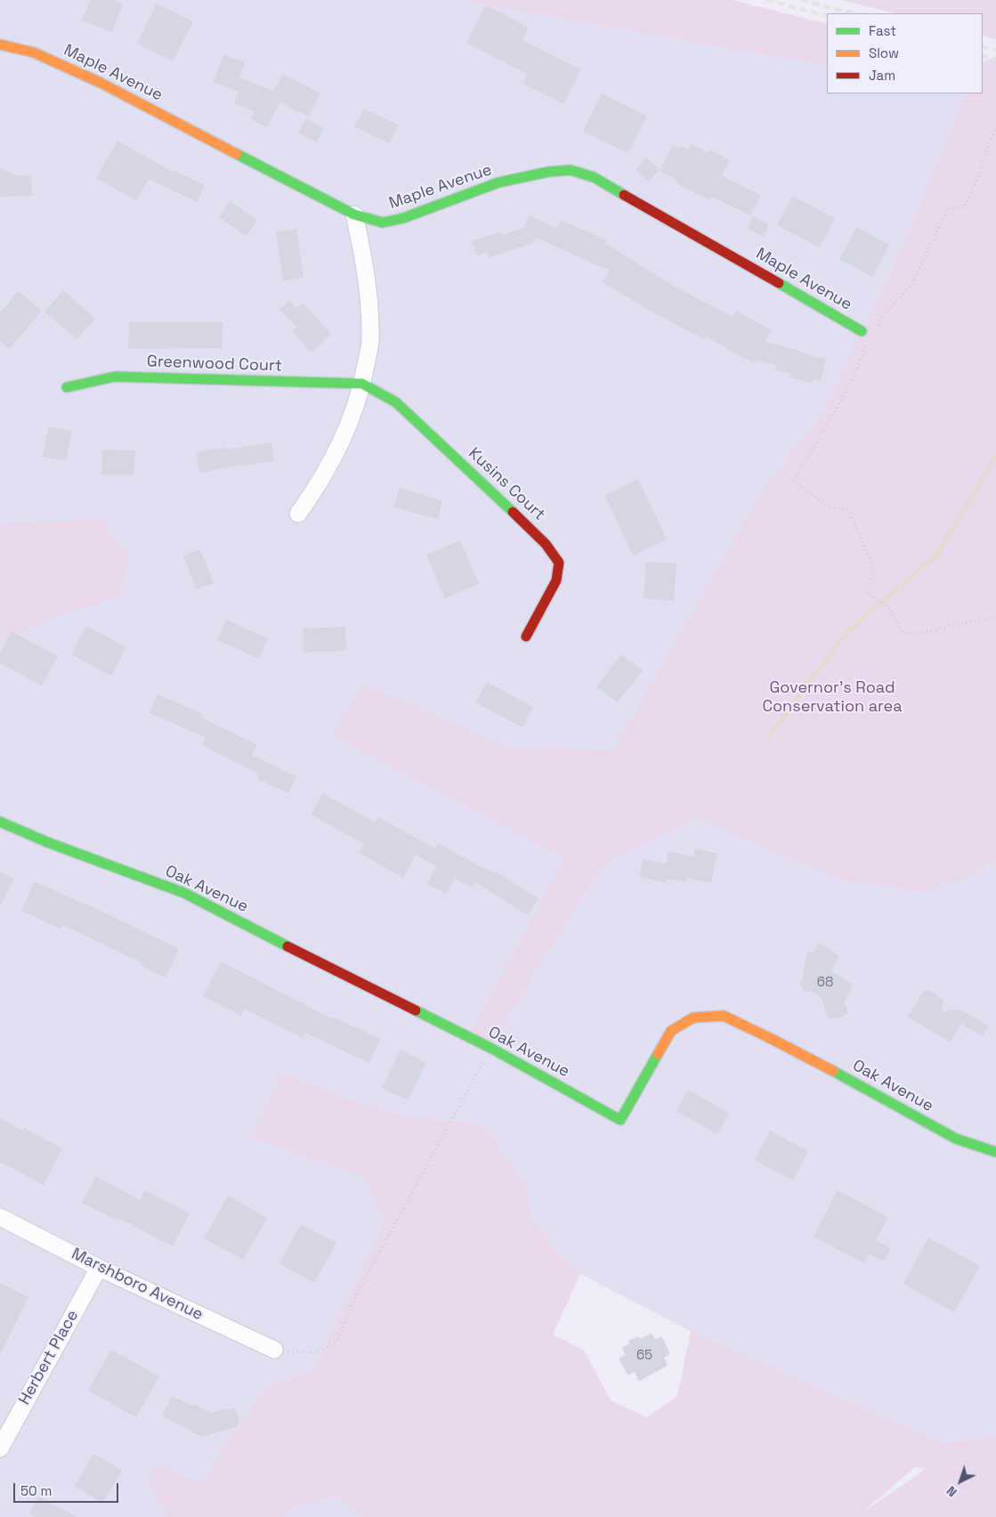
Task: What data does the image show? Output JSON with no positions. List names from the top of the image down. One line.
{"streets":{"street":["Maple Avenue","Greenwood Court","Kusins Court","Oak Avenue","Marshboro Avenue","Herbert Place"]},"crossings":[["Greenwood Court","Kusins Court"],["Marshboro Avenue","Herbert Place"]],"parks":["Governor's Road Conservation area"],"house_numbers":["68","65"],"legend":["Fast","Slow","Jam"],"scale_bar":"50 m","north":"bottom left"}
